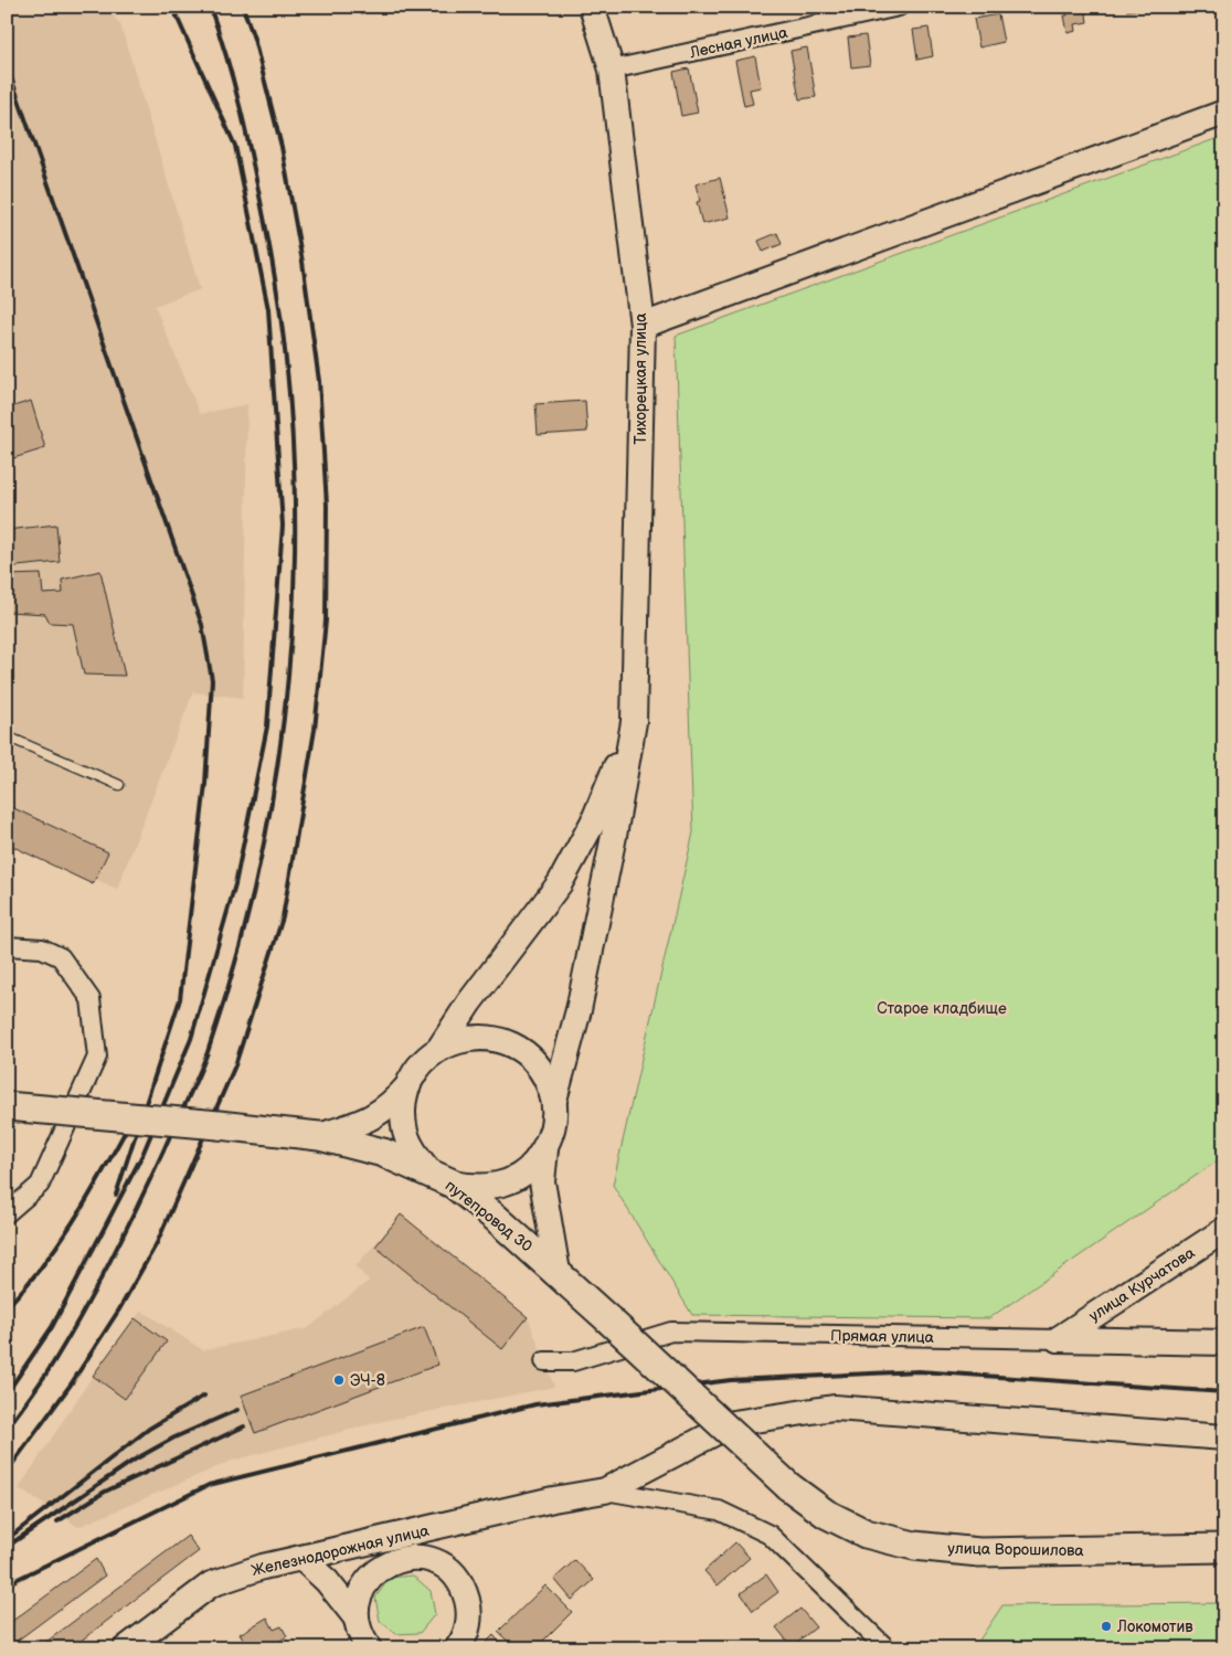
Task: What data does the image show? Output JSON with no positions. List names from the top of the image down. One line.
{"streets":{"main road":["путепровод 30","улица Ворошилова"],"street":["Лесная улица","Тихорецкая улица","улица Курчатова","Прямая улица","Железнодорожная улица"]},"crossings":[["Лесная улица","Тихорецкая улица"],["путепровод 30","улица Ворошилова"],["улица Курчатова","Прямая улица"]],"parks":["Старое кладбище"],"places":["ЭЧ-8","Локомотив"]}
